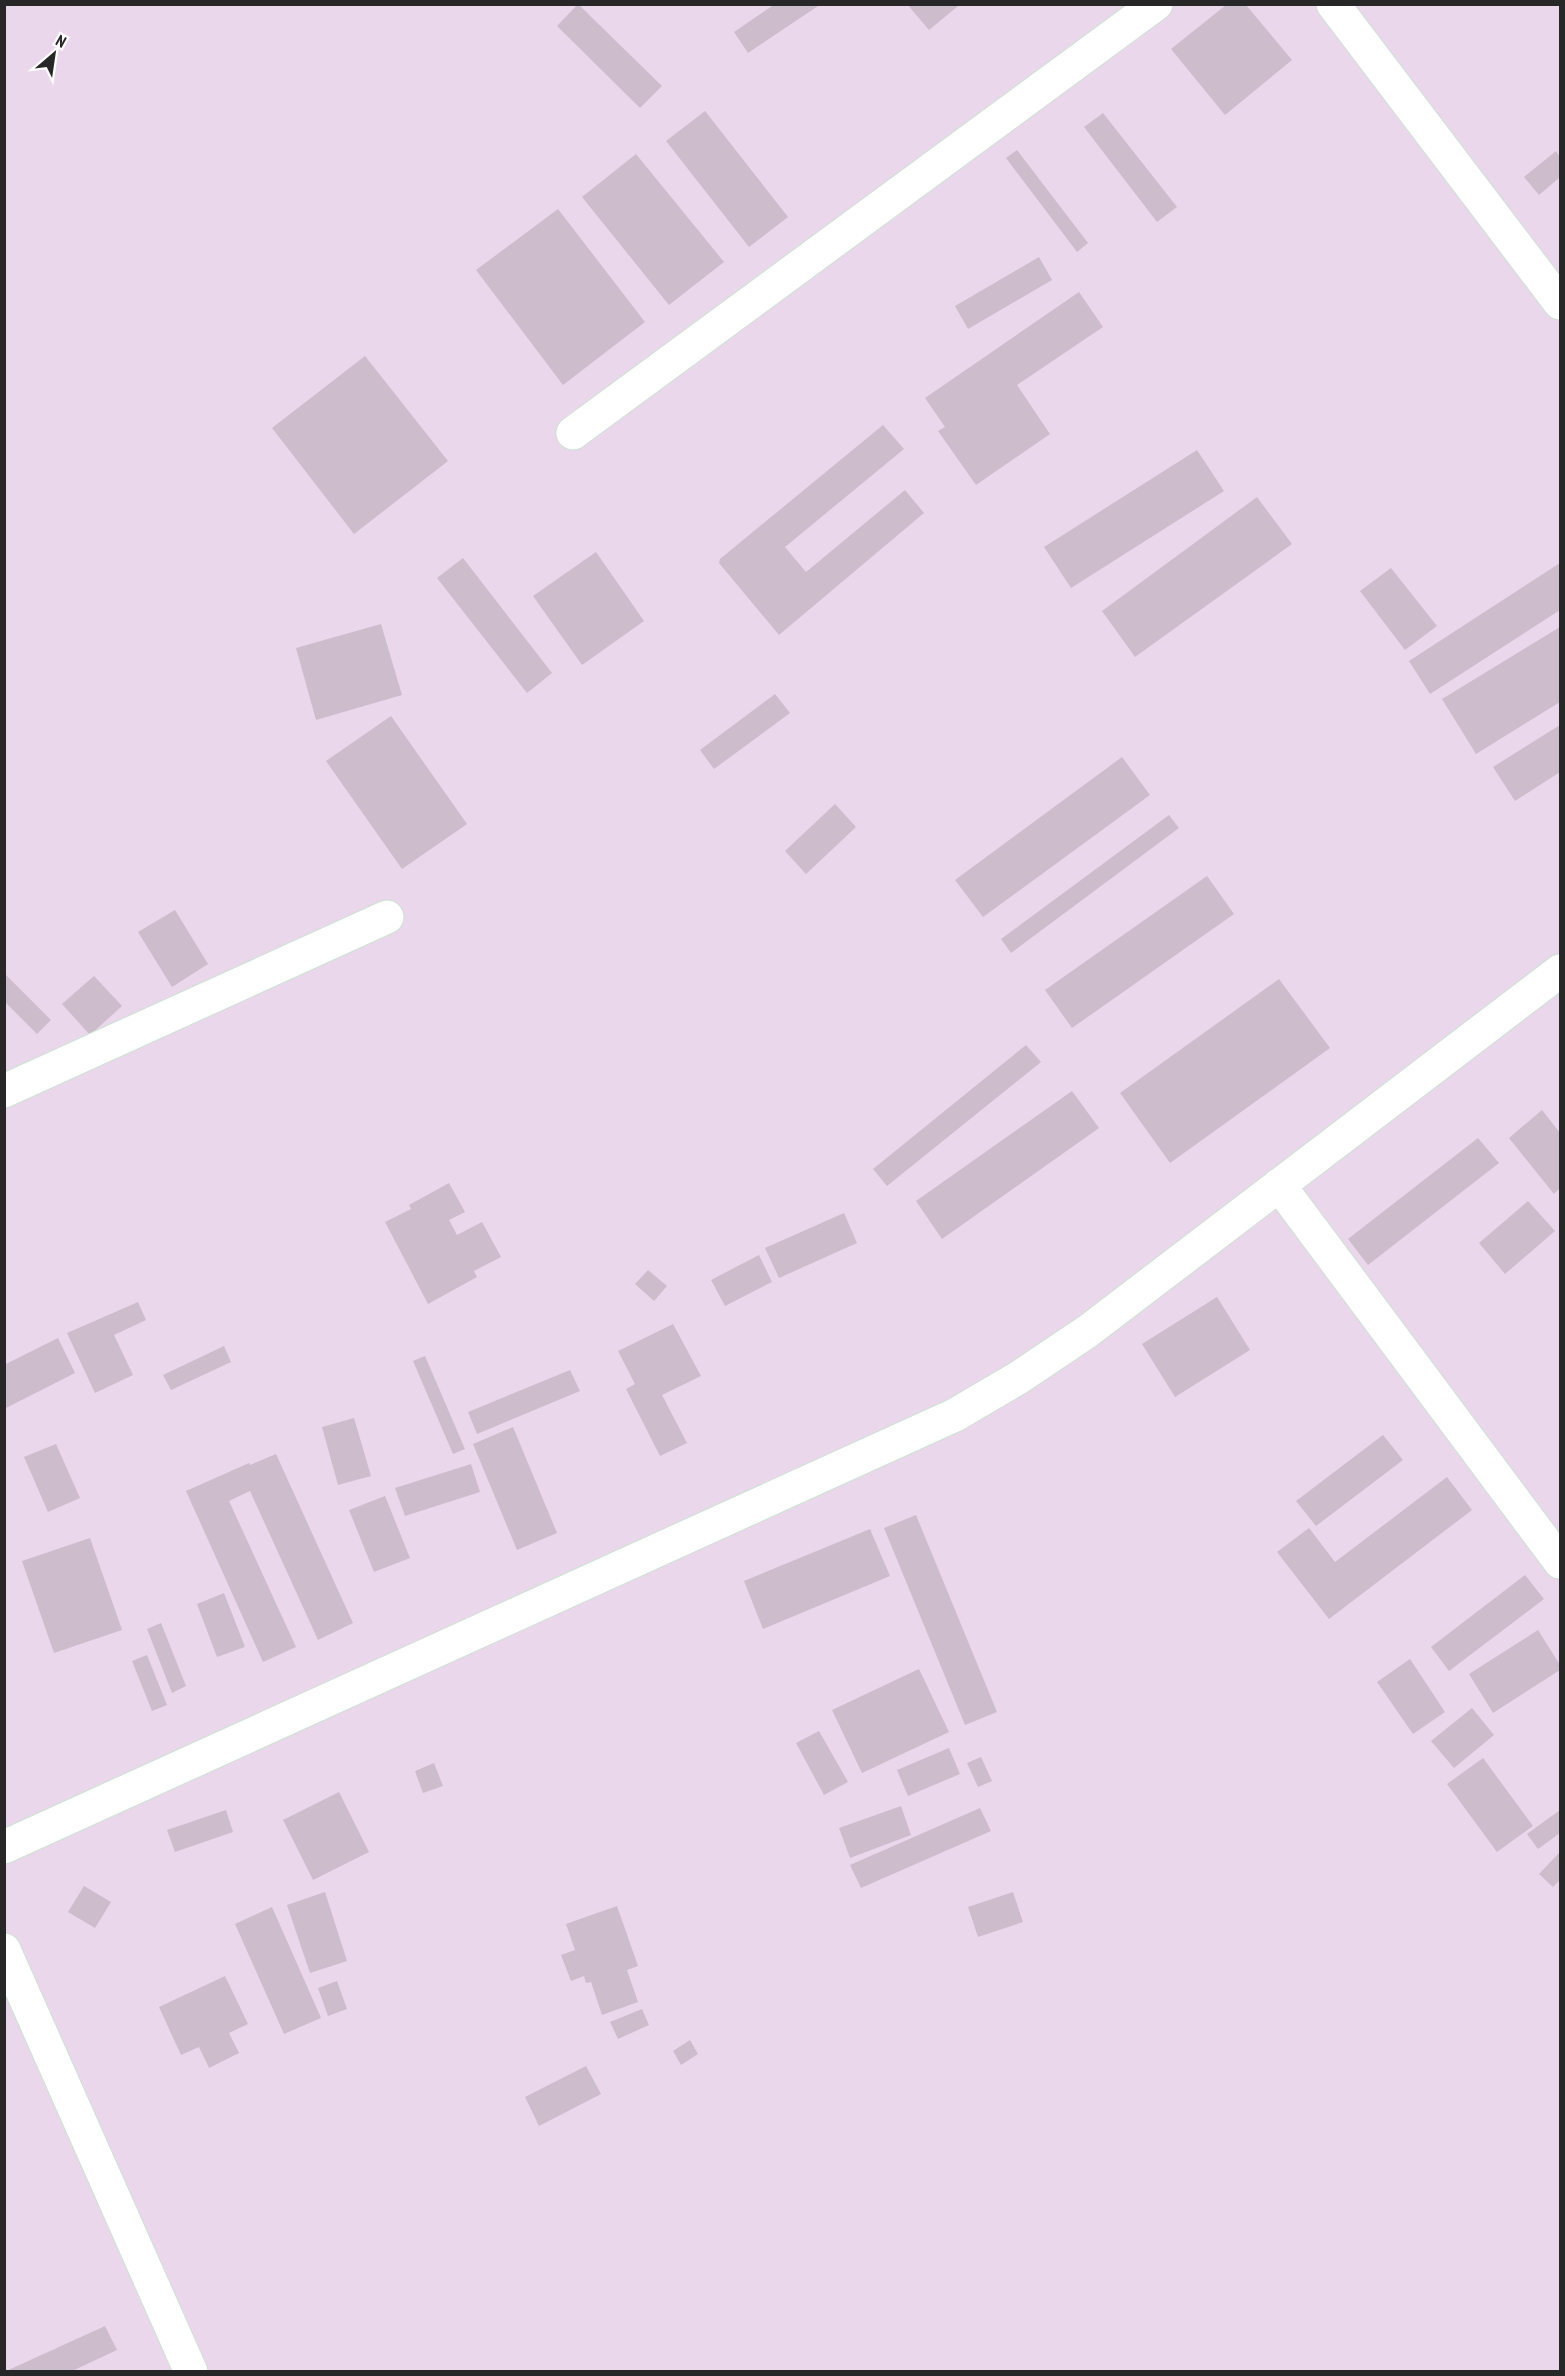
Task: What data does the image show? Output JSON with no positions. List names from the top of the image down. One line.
{"north":"top right"}
